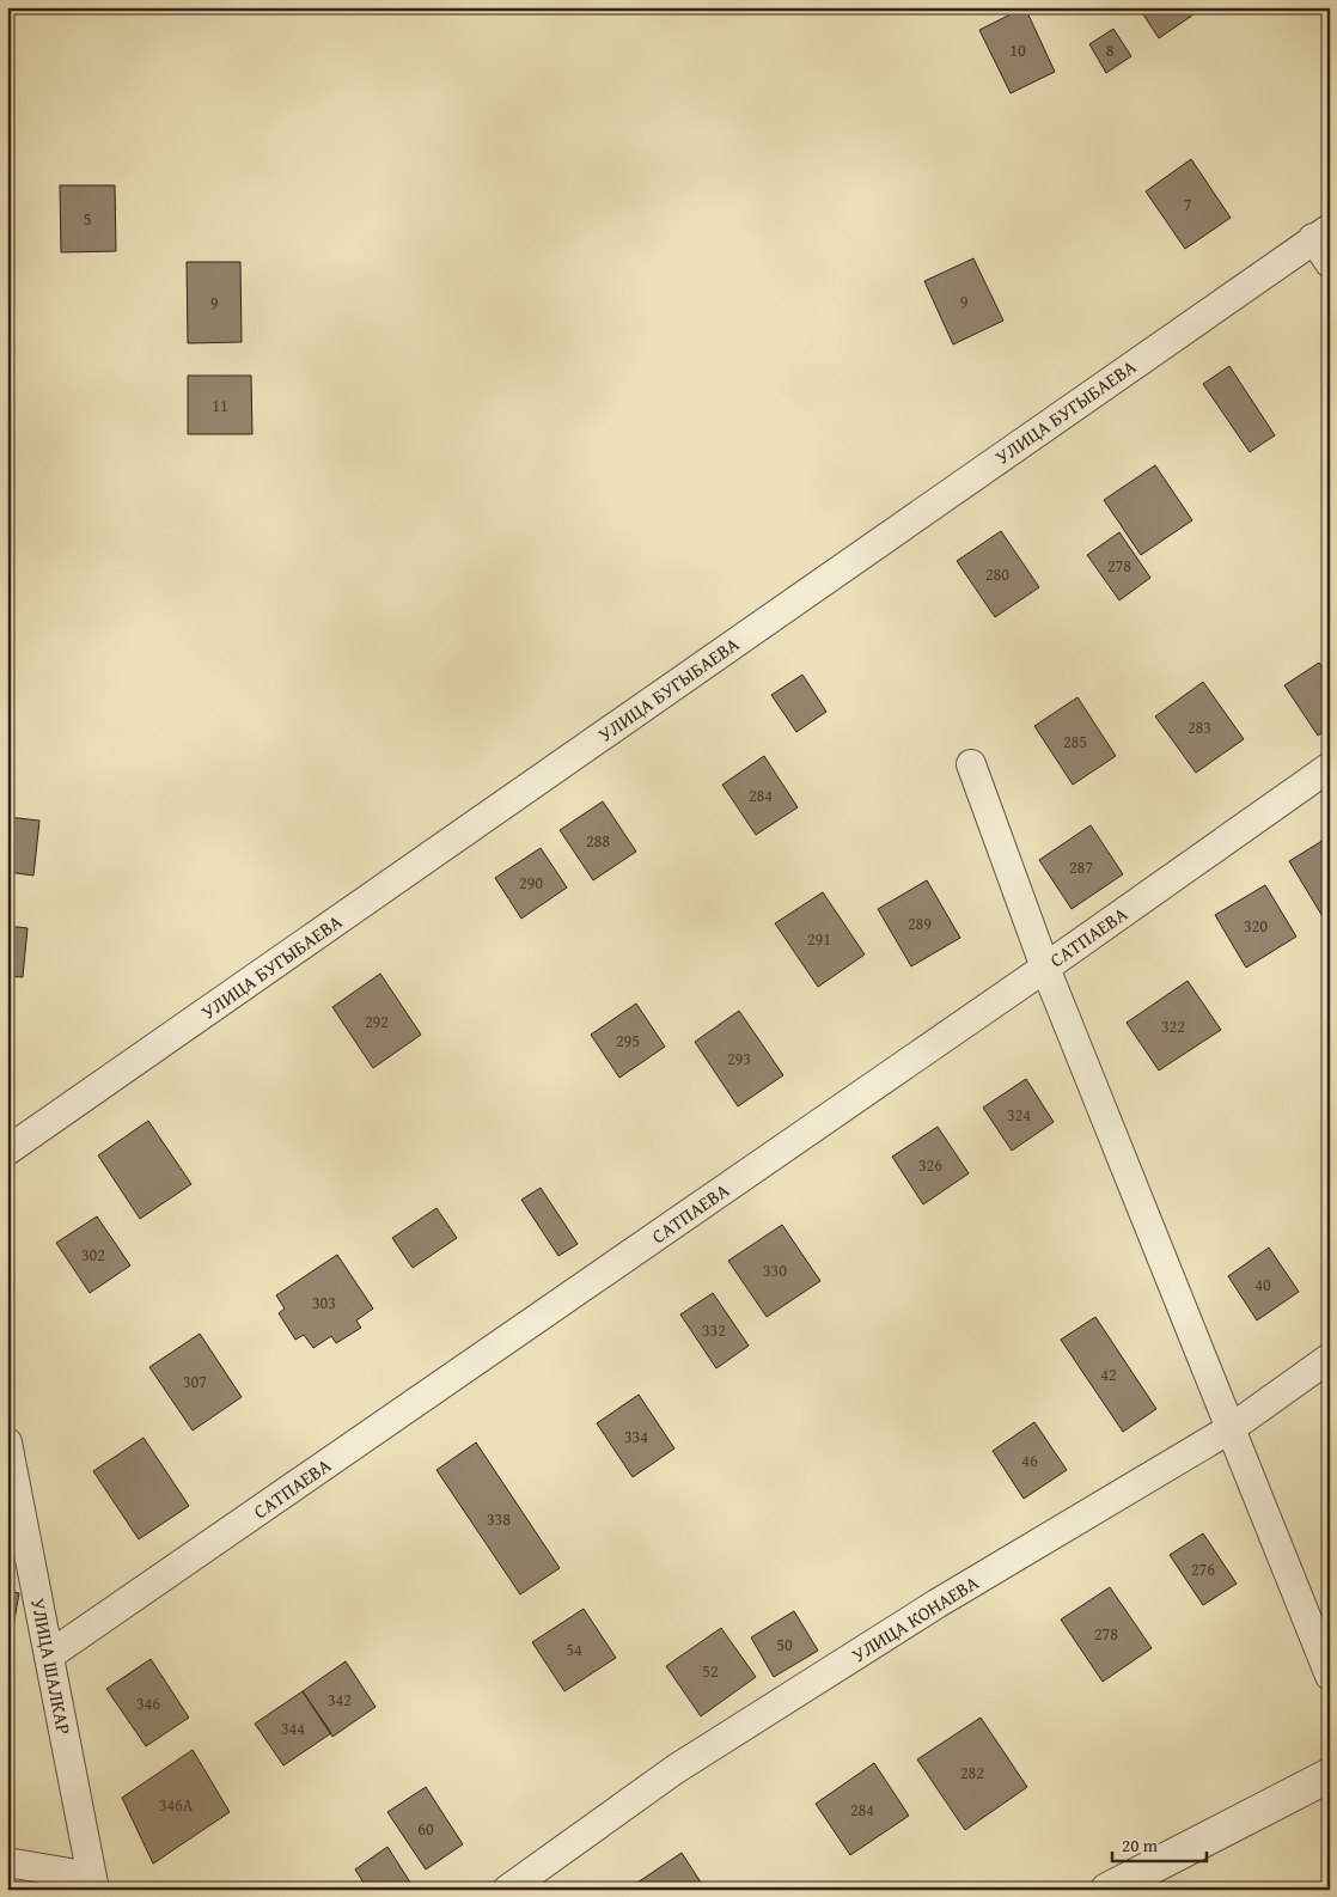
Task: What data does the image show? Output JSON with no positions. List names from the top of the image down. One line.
{"streets":{"street":["УЛИЦА БУГЫБАЕВА","САТПАЕВА","УЛИЦА КОНАЕВА","УЛИЦА ШАЛКАР"]},"crossings":[["САТПАЕВА","УЛИЦА ШАЛКАР"]],"house_numbers":["10","8","7","5","9","9","11","278","280","283","285","284","288","287","290","289","320","291","292","322","295","293","324","326","302","330","40","303","332","42","307","334","46","338","276","278","50","54","52","342","346","344","282","346А","284","60"],"scale_bar":"20 m"}
